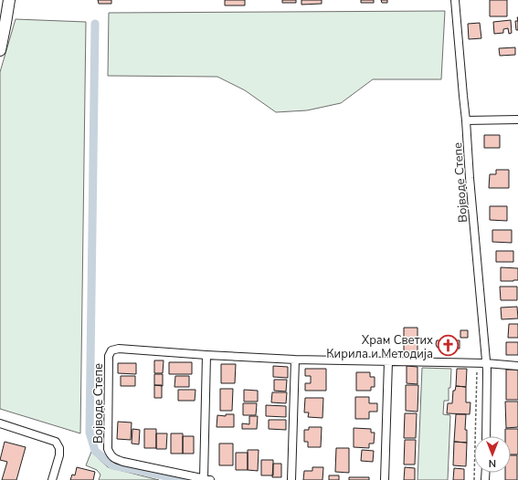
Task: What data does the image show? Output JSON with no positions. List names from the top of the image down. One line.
{"streets":{"street":["Војводе Степе"]},"places":{"church":["Храм Светих Кирила и Методија"]},"north":"bottom"}
